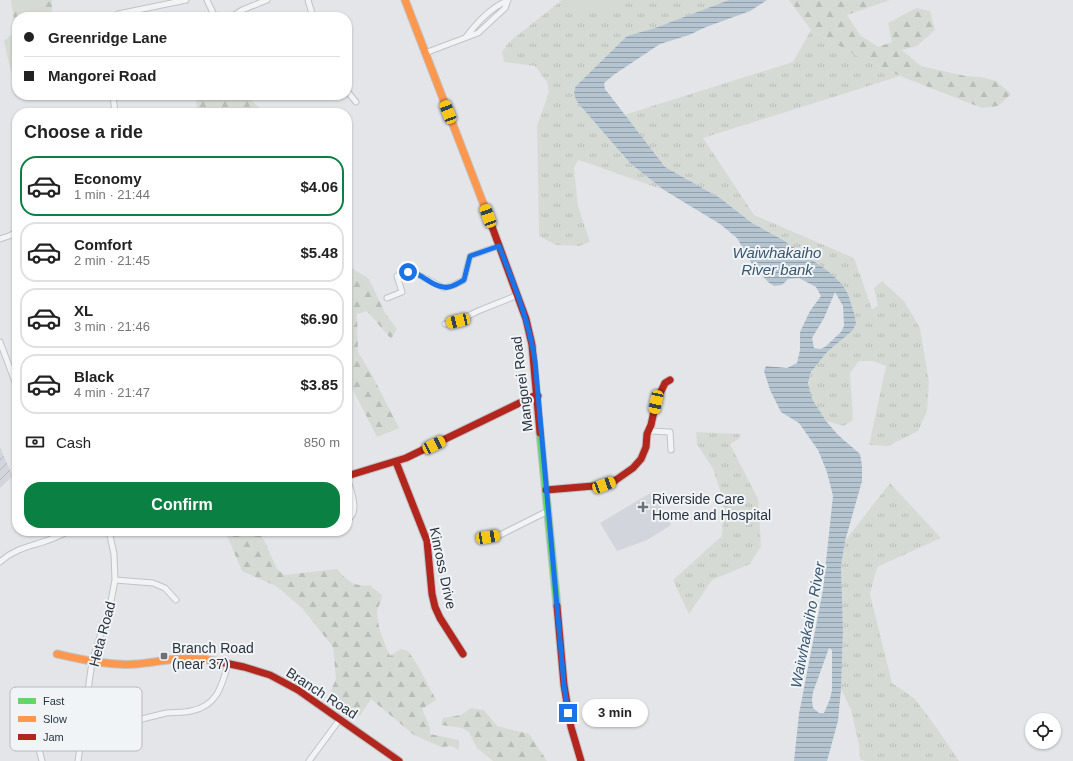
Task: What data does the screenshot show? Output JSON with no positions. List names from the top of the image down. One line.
{"streets":{"street":["Mangorei Road","Kinross Drive","Heta Road","Branch Road"]},"crossings":[["Heta Road","Branch Road"]],"water":["Waiwhakaiho River bank","Waiwhakaiho River"],"places":{"health":["Riverside Care Home and Hospital"],"transit":["Branch Road (near 37)"]},"legend":["Fast","Slow","Jam"],"page":{"banner":["Greenridge Lane","Mangorei Road"],"heading":"Choose a ride","list":[{"name":"Economy","note":"1 min · 21:44","value":"$4.06"},{"name":"Comfort","note":"2 min · 21:45","value":"$5.48"},{"name":"XL","note":"3 min · 21:46","value":"$6.90"},{"name":"Black","note":"4 min · 21:47","value":"$3.85"}],"pay":["Cash","850 m"],"buttons":"Confirm","bubble":"3 min"}}
